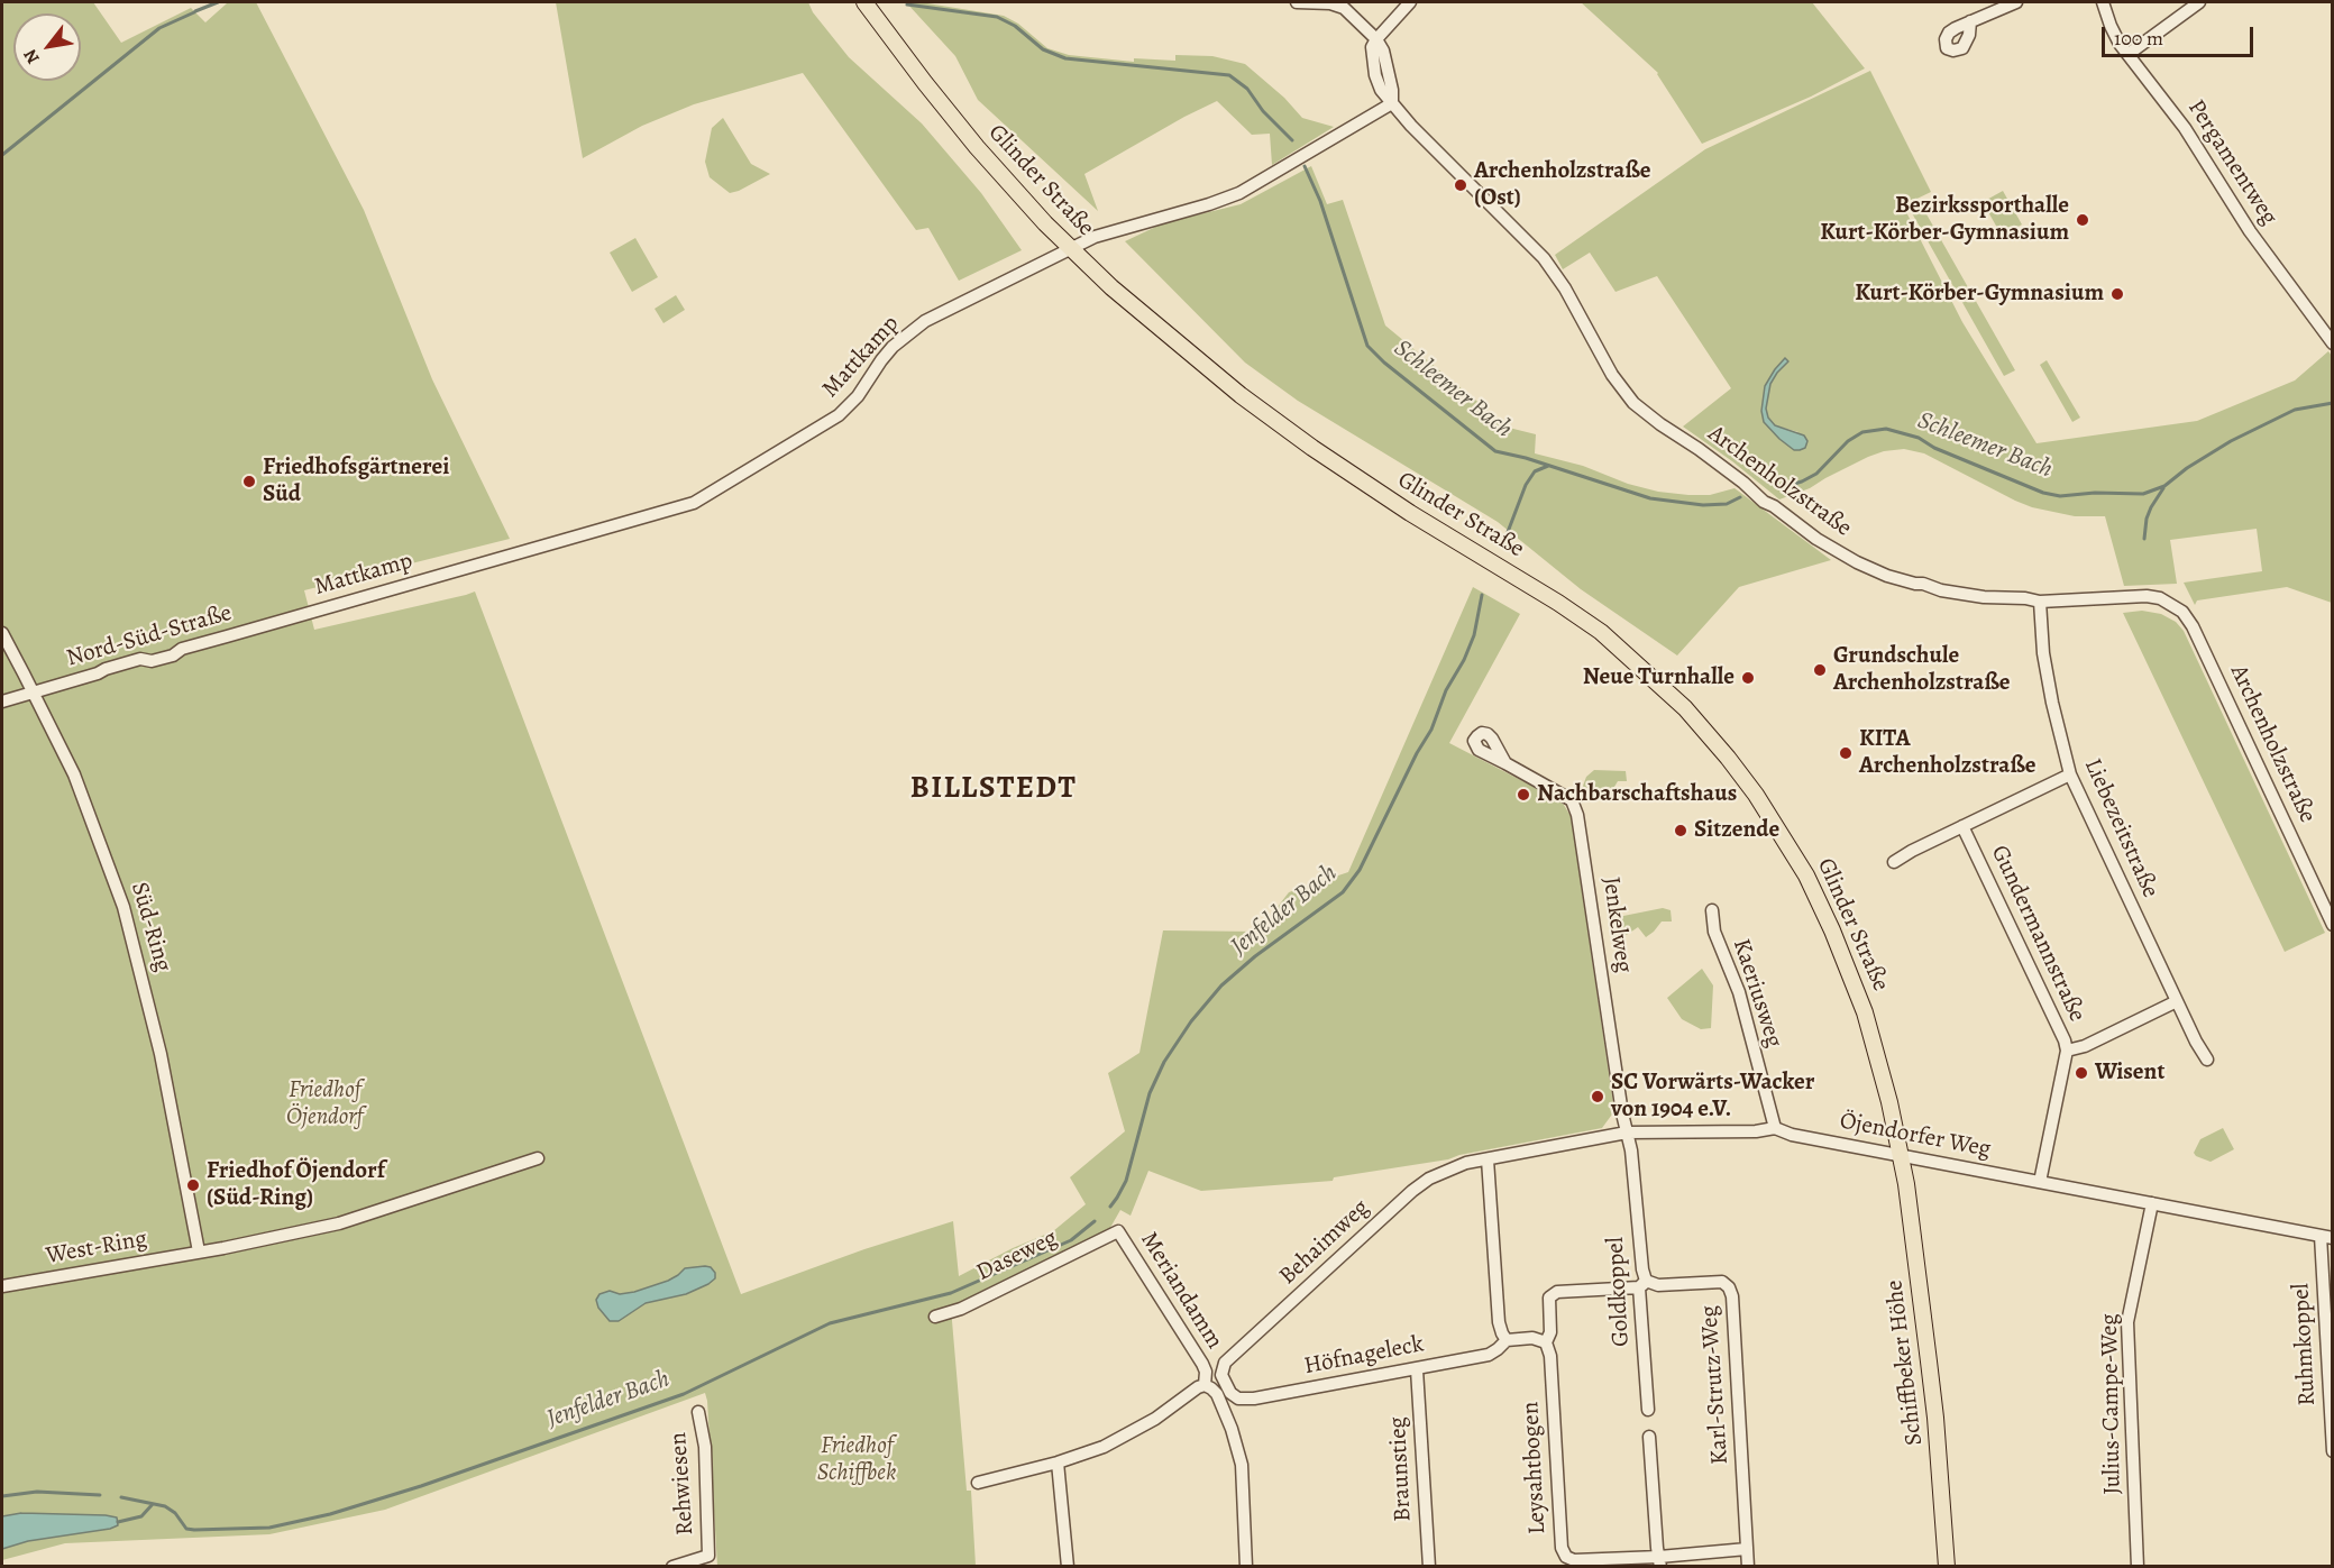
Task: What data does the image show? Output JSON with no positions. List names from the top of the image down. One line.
{"streets":{"main road":["Glinder Straße","Schiffbeker Höhe"],"street":["Pergamentweg","Mattkamp","Archenholzstraße","Nord-Süd-Straße","Liebezeitstraße","Jenkelweg","Süd-Ring","Gundermannstraße","Kaeriusweg","Öjendorfer Weg","Behaimweg","West-Ring","Daseweg","Meriandamm","Goldkoppel","Ruhmkoppel","Höfnageleck","Karl-Strutz-Weg","Julius-Campe-Weg","Leysahtbogen","Braunstieg","Rehwiesen"]},"crossings":[["Glinder Straße","Mattkamp"],["Glinder Straße","Öjendorfer Weg"],["Glinder Straße","Schiffbeker Höhe"],["Mattkamp","Archenholzstraße"],["Mattkamp","Nord-Süd-Straße"],["Archenholzstraße","Liebezeitstraße"],["Nord-Süd-Straße","Süd-Ring"],["Jenkelweg","Öjendorfer Weg"],["Jenkelweg","Goldkoppel"],["Süd-Ring","West-Ring"],["Gundermannstraße","Öjendorfer Weg"],["Kaeriusweg","Öjendorfer Weg"],["Öjendorfer Weg","Behaimweg"],["Öjendorfer Weg","Goldkoppel"],["Öjendorfer Weg","Ruhmkoppel"],["Öjendorfer Weg","Schiffbeker Höhe"],["Öjendorfer Weg","Julius-Campe-Weg"],["Behaimweg","Höfnageleck"],["Daseweg","Meriandamm"],["Goldkoppel","Karl-Strutz-Weg"],["Goldkoppel","Leysahtbogen"],["Höfnageleck","Braunstieg"],["Karl-Strutz-Weg","Leysahtbogen"]],"districts":["BILLSTEDT"],"water":["Schleemer Bach","Jenfelder Bach"],"parks":["Friedhof Öjendorf","Friedhof Schiffbek"],"places":["Archenholzstraße (Ost)","Bezirkssporthalle Kurt-Körber-Gymnasium","Kurt-Körber-Gymnasium","Friedhofsgärtnerei Süd","Grundschule Archenholzstraße","Neue Turnhalle","KITA Archenholzstraße","Nachbarschaftshaus","Sitzende","Wisent","SC Vorwärts-Wacker von 1904 e.V.","Friedhof Öjendorf (Süd-Ring)"],"scale_bar":"100 m","north":"bottom left"}
